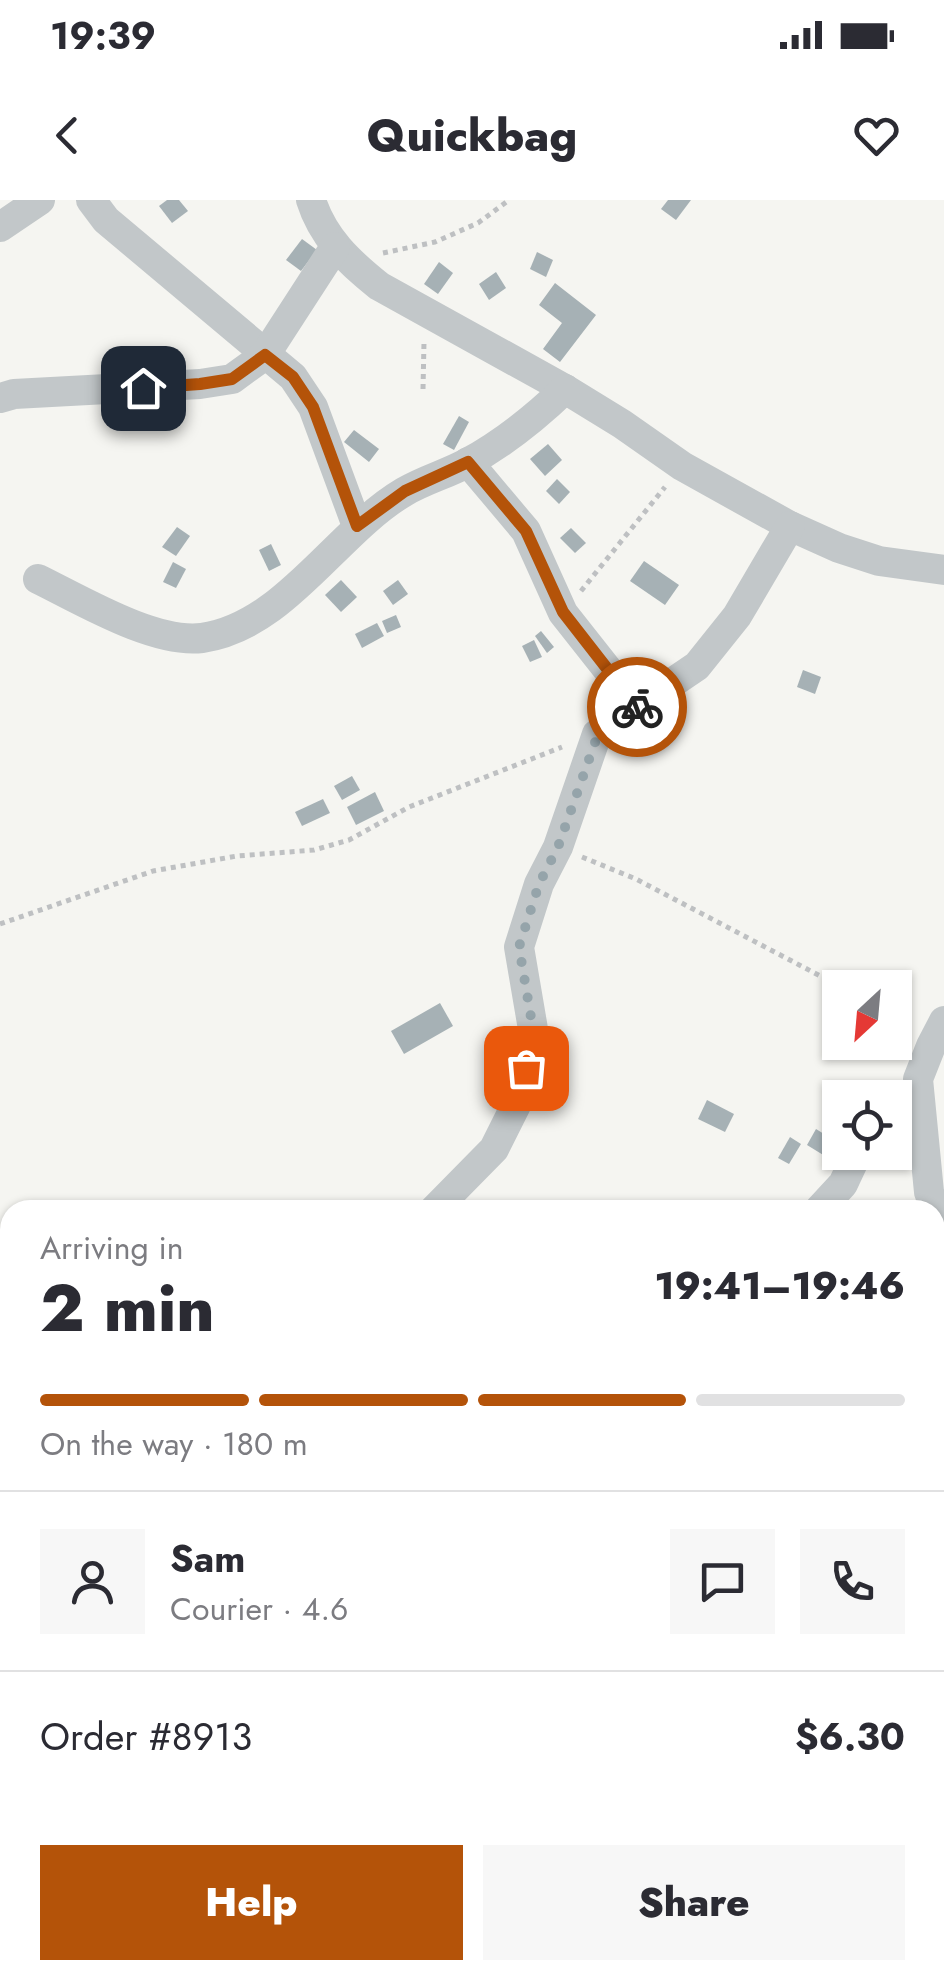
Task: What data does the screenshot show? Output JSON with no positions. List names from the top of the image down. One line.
{"north":"bottom left","page":{"status":"19:39","header":"Quickbag","heading":["2 min","Arriving in","19:41–19:46"],"panel":["Sam","Courier · 4.6","Order #8913","$6.30"],"bar":"On the way · 180 m","buttons":["Help","Share"]}}
